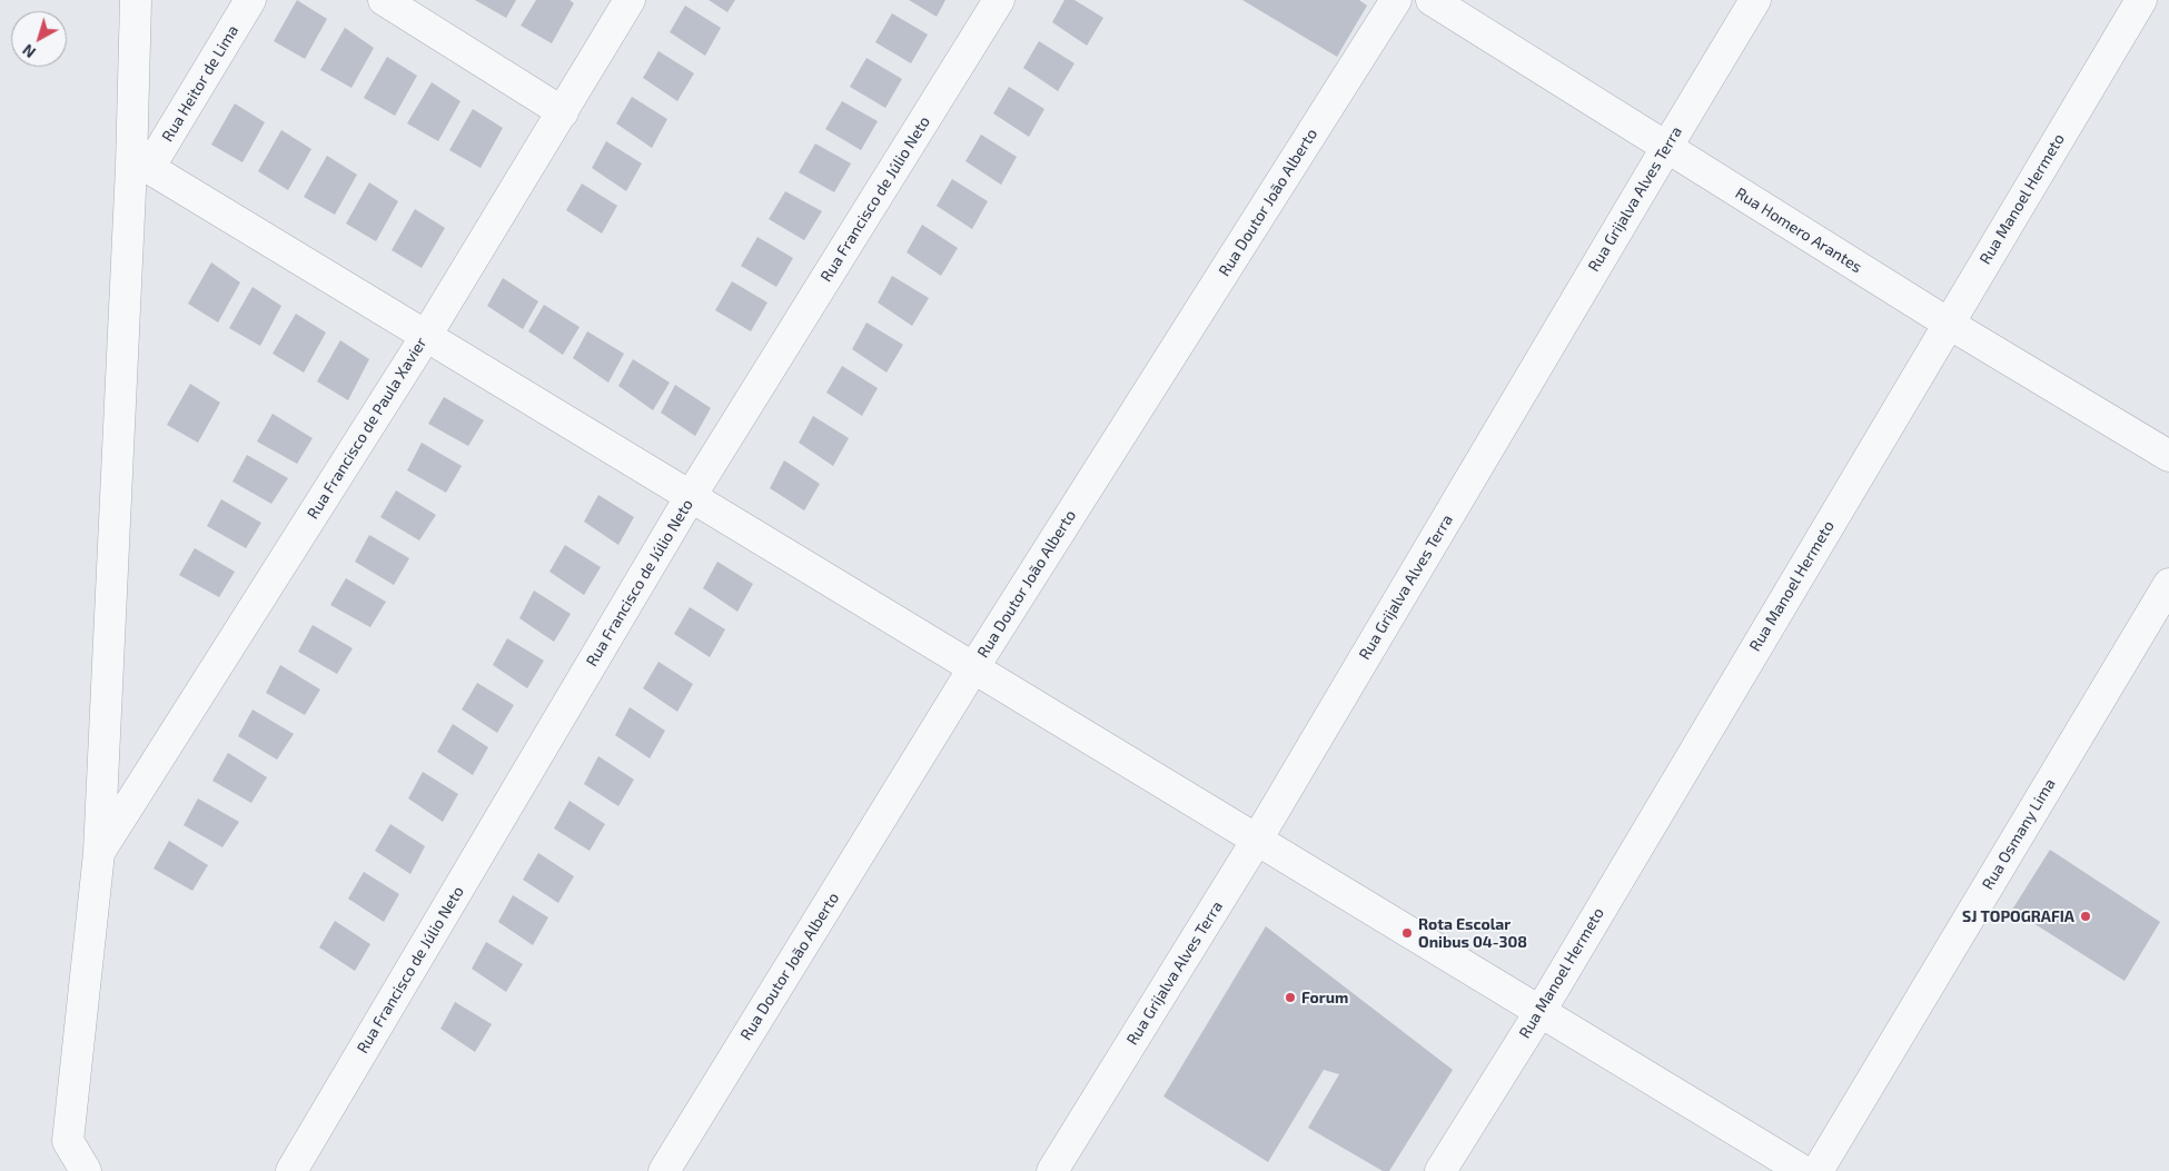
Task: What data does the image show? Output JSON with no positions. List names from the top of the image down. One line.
{"streets":{"street":["Rua Heitor de Lima","Rua Francisco de Júlio Neto","Rua Grijalva Alves Terra","Rua Manoel Hermeto","Rua Doutor João Alberto","Rua Homero Arantes","Rua Francisco de Paula Xavier","Rua Osmany Lima"]},"crossings":[["Rua Grijalva Alves Terra","Rua Homero Arantes"],["Rua Manoel Hermeto","Rua Homero Arantes"]],"places":["SJ TOPOGRAFIA","Rota Escolar Onibus 04-308","Forum"],"north":"bottom left"}
